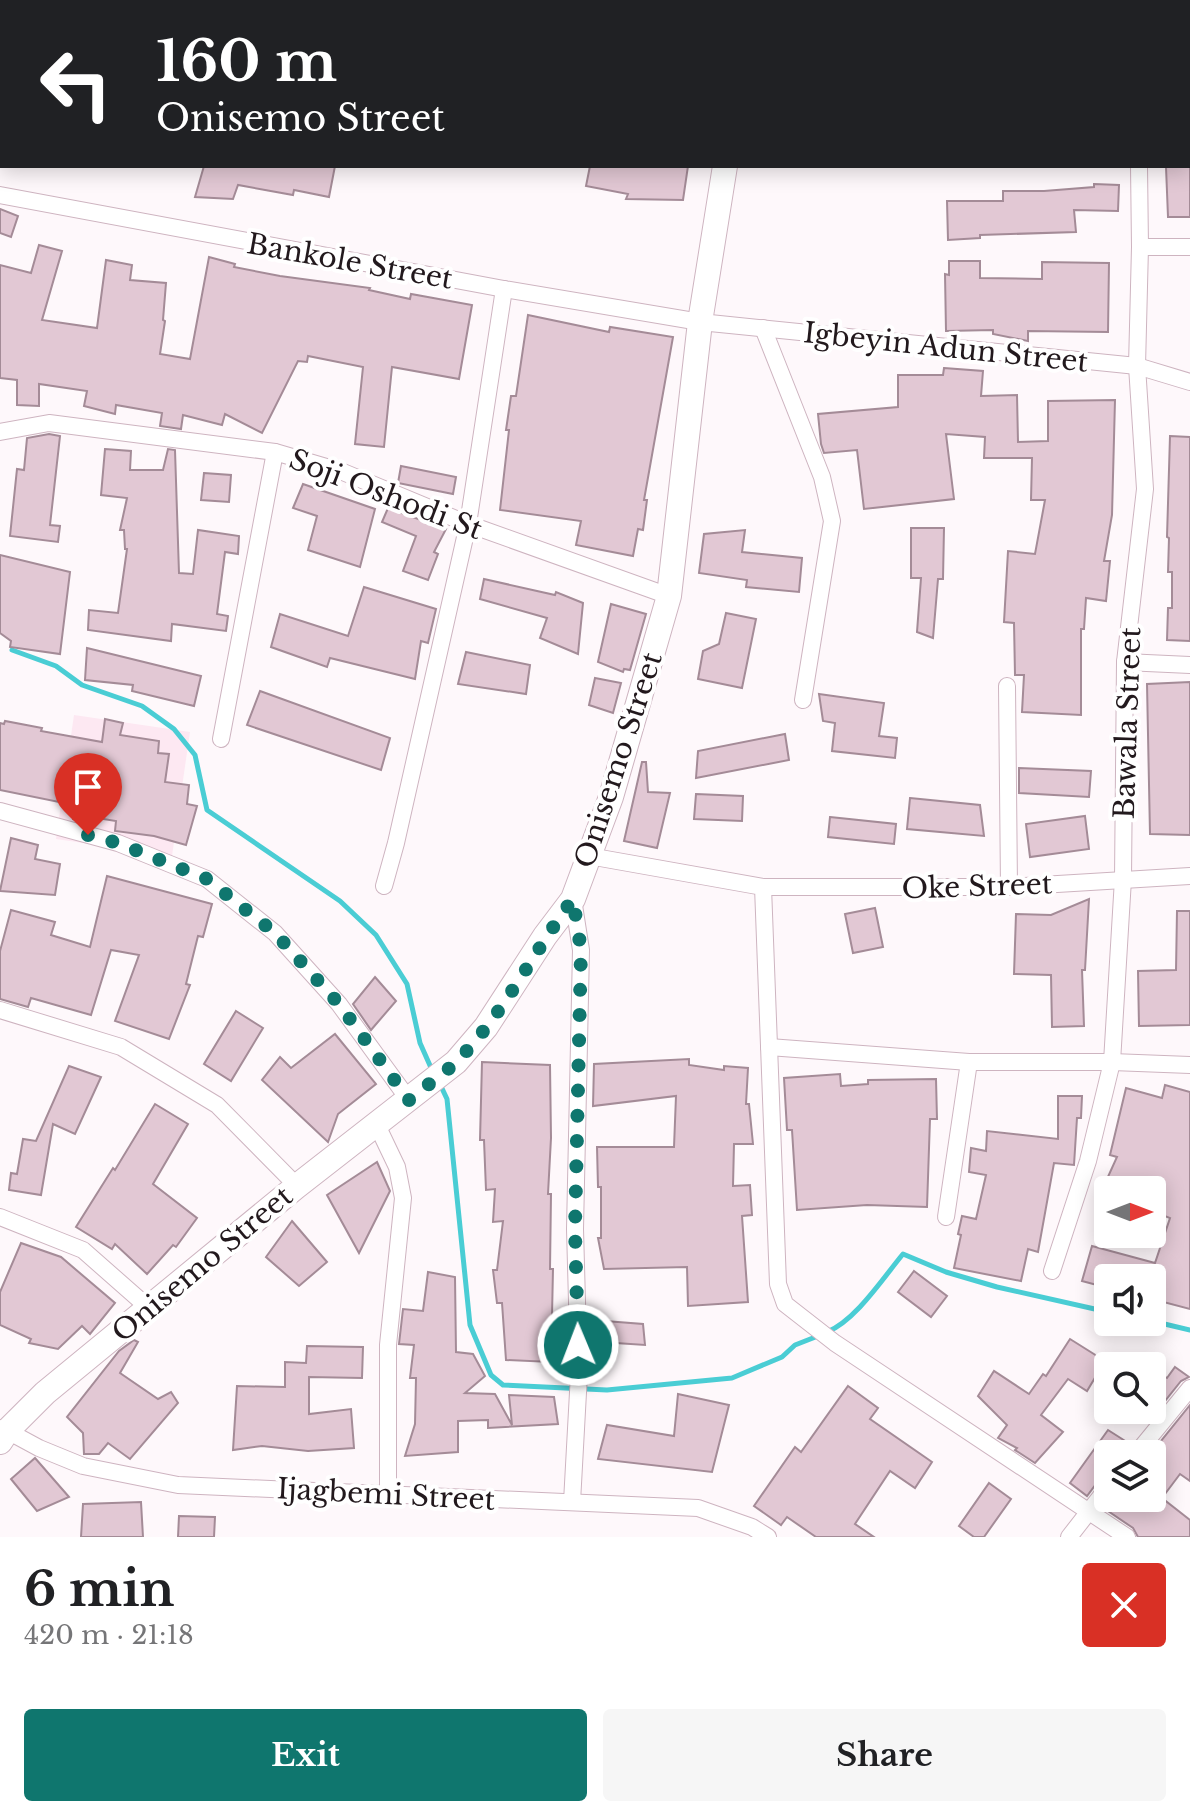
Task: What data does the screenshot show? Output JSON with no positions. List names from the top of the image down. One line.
{"streets":{"street":["Bankole Street","Igbeyin Adun Street","Soji Oshodi St","Bawala Street","Onisemo Street","Oke Street","Ijagbemi Street"]},"crossings":[["Bankole Street","Igbeyin Adun Street"],["Bankole Street","Onisemo Street"],["Igbeyin Adun Street","Bawala Street"],["Igbeyin Adun Street","Onisemo Street"],["Soji Oshodi St","Onisemo Street"],["Bawala Street","Oke Street"],["Onisemo Street","Oke Street"],["Onisemo Street","Ijagbemi Street"]],"north":"right","page":{"turn":["160 m","Onisemo Street"],"heading":["6 min","420 m · 21:18"],"buttons":["Exit","Share"]}}
